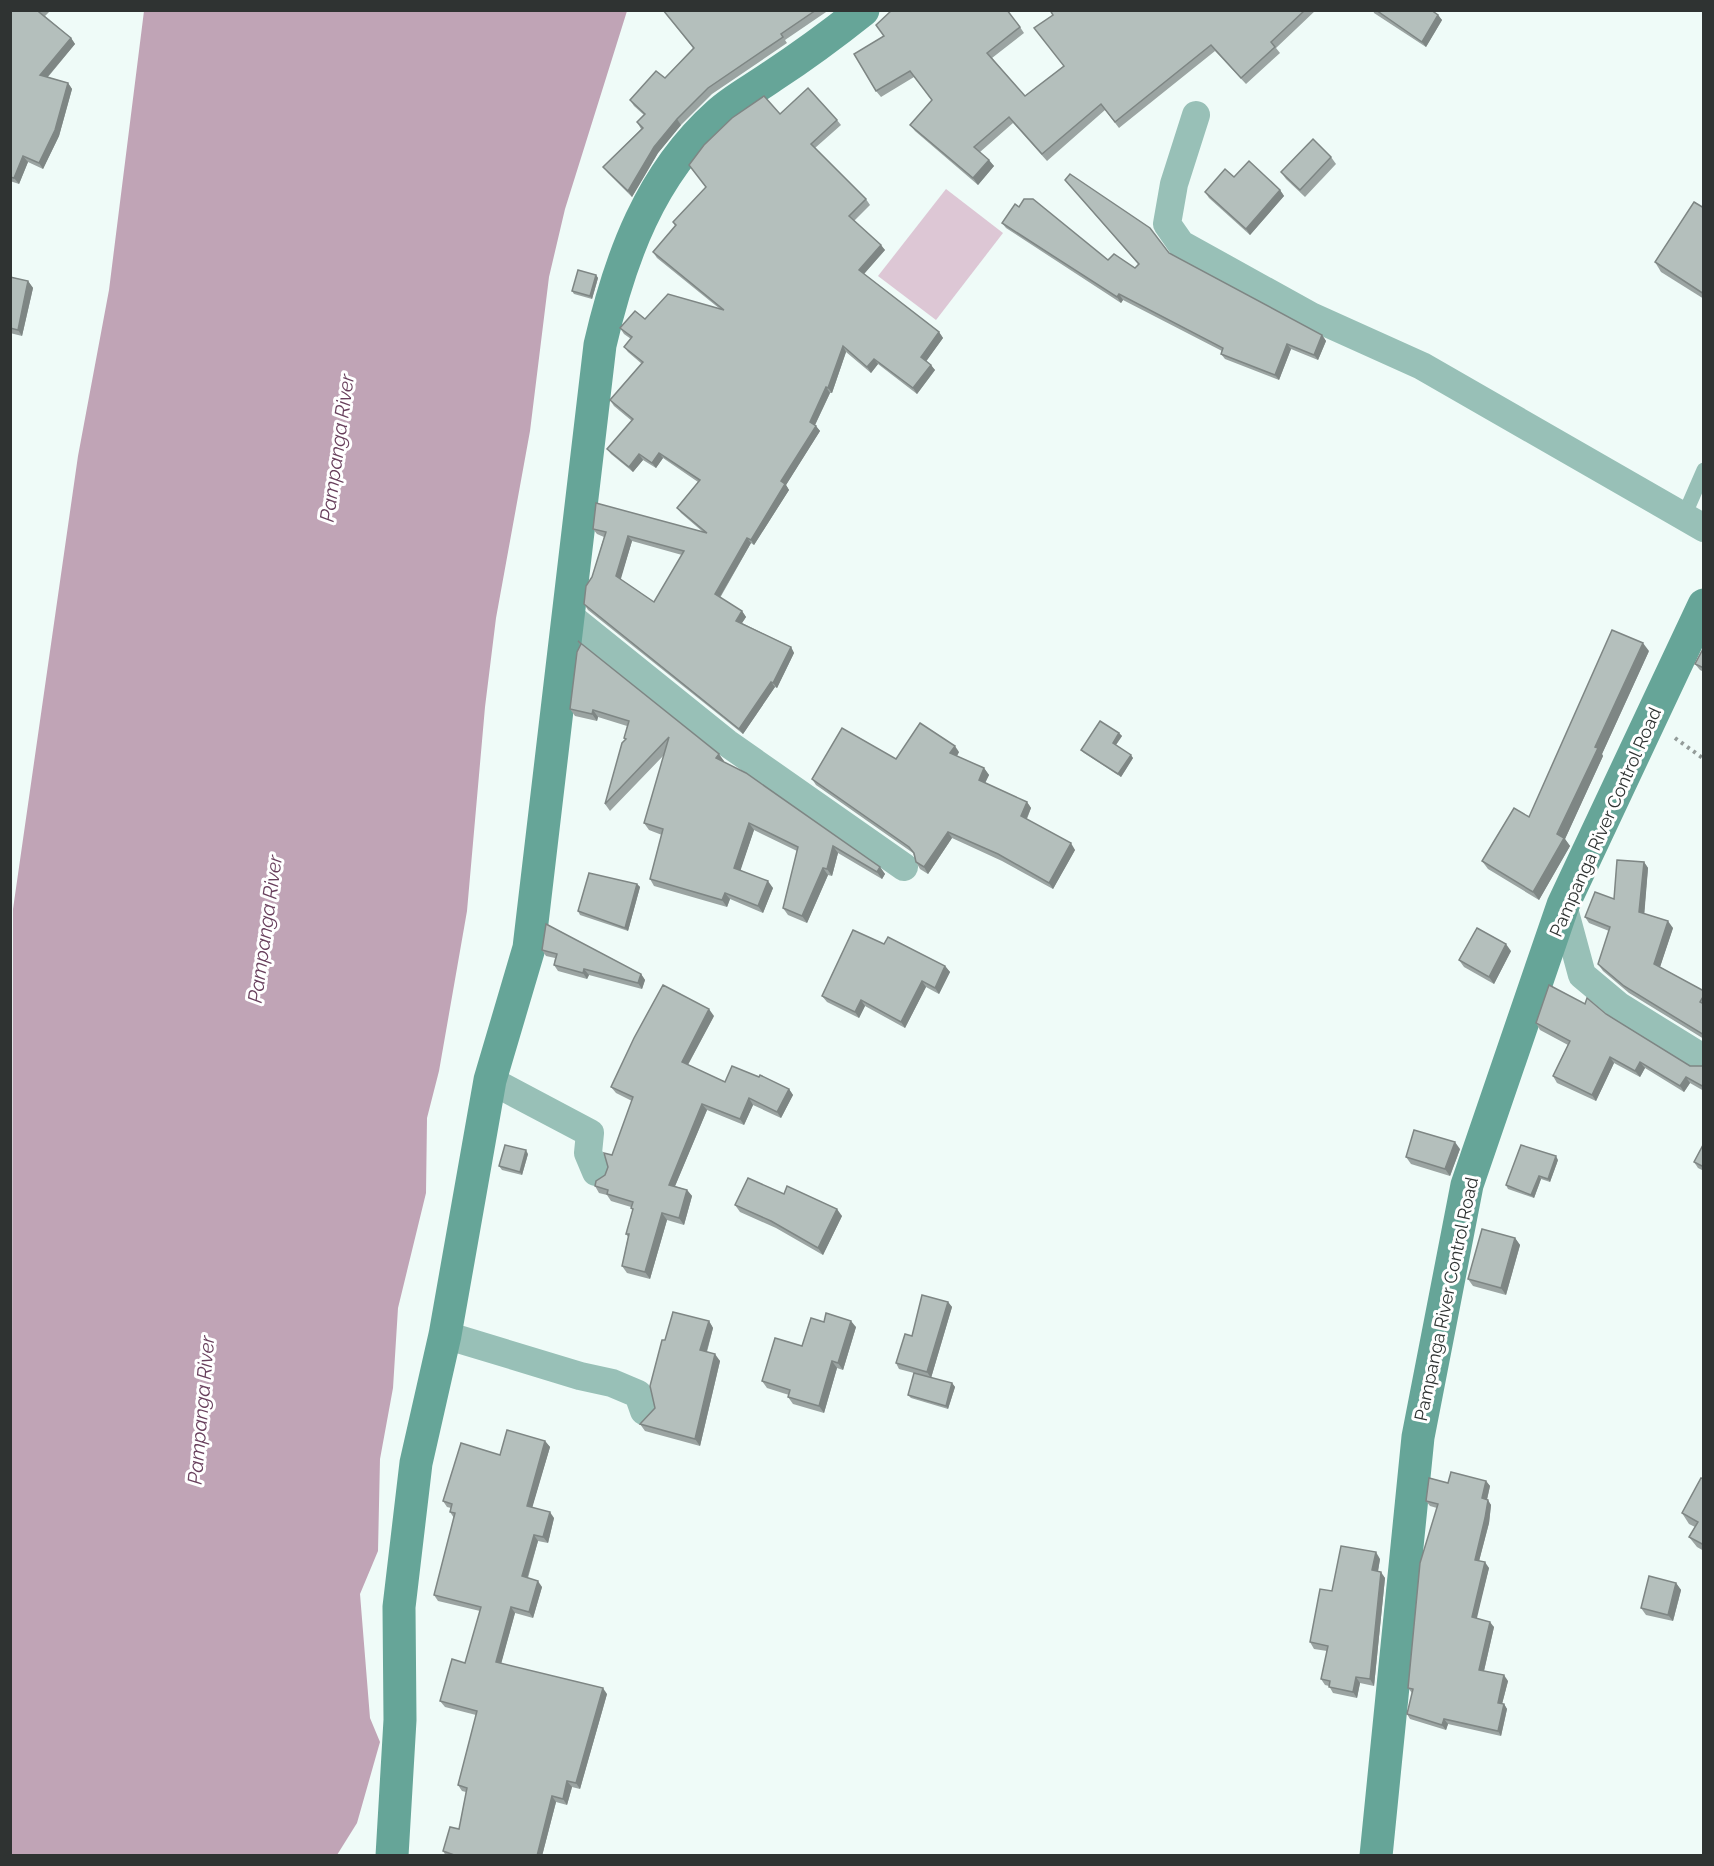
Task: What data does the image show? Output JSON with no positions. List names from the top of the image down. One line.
{"streets":{"street":["Pampanga River Control Road"]},"water":["Pampanga River"]}
